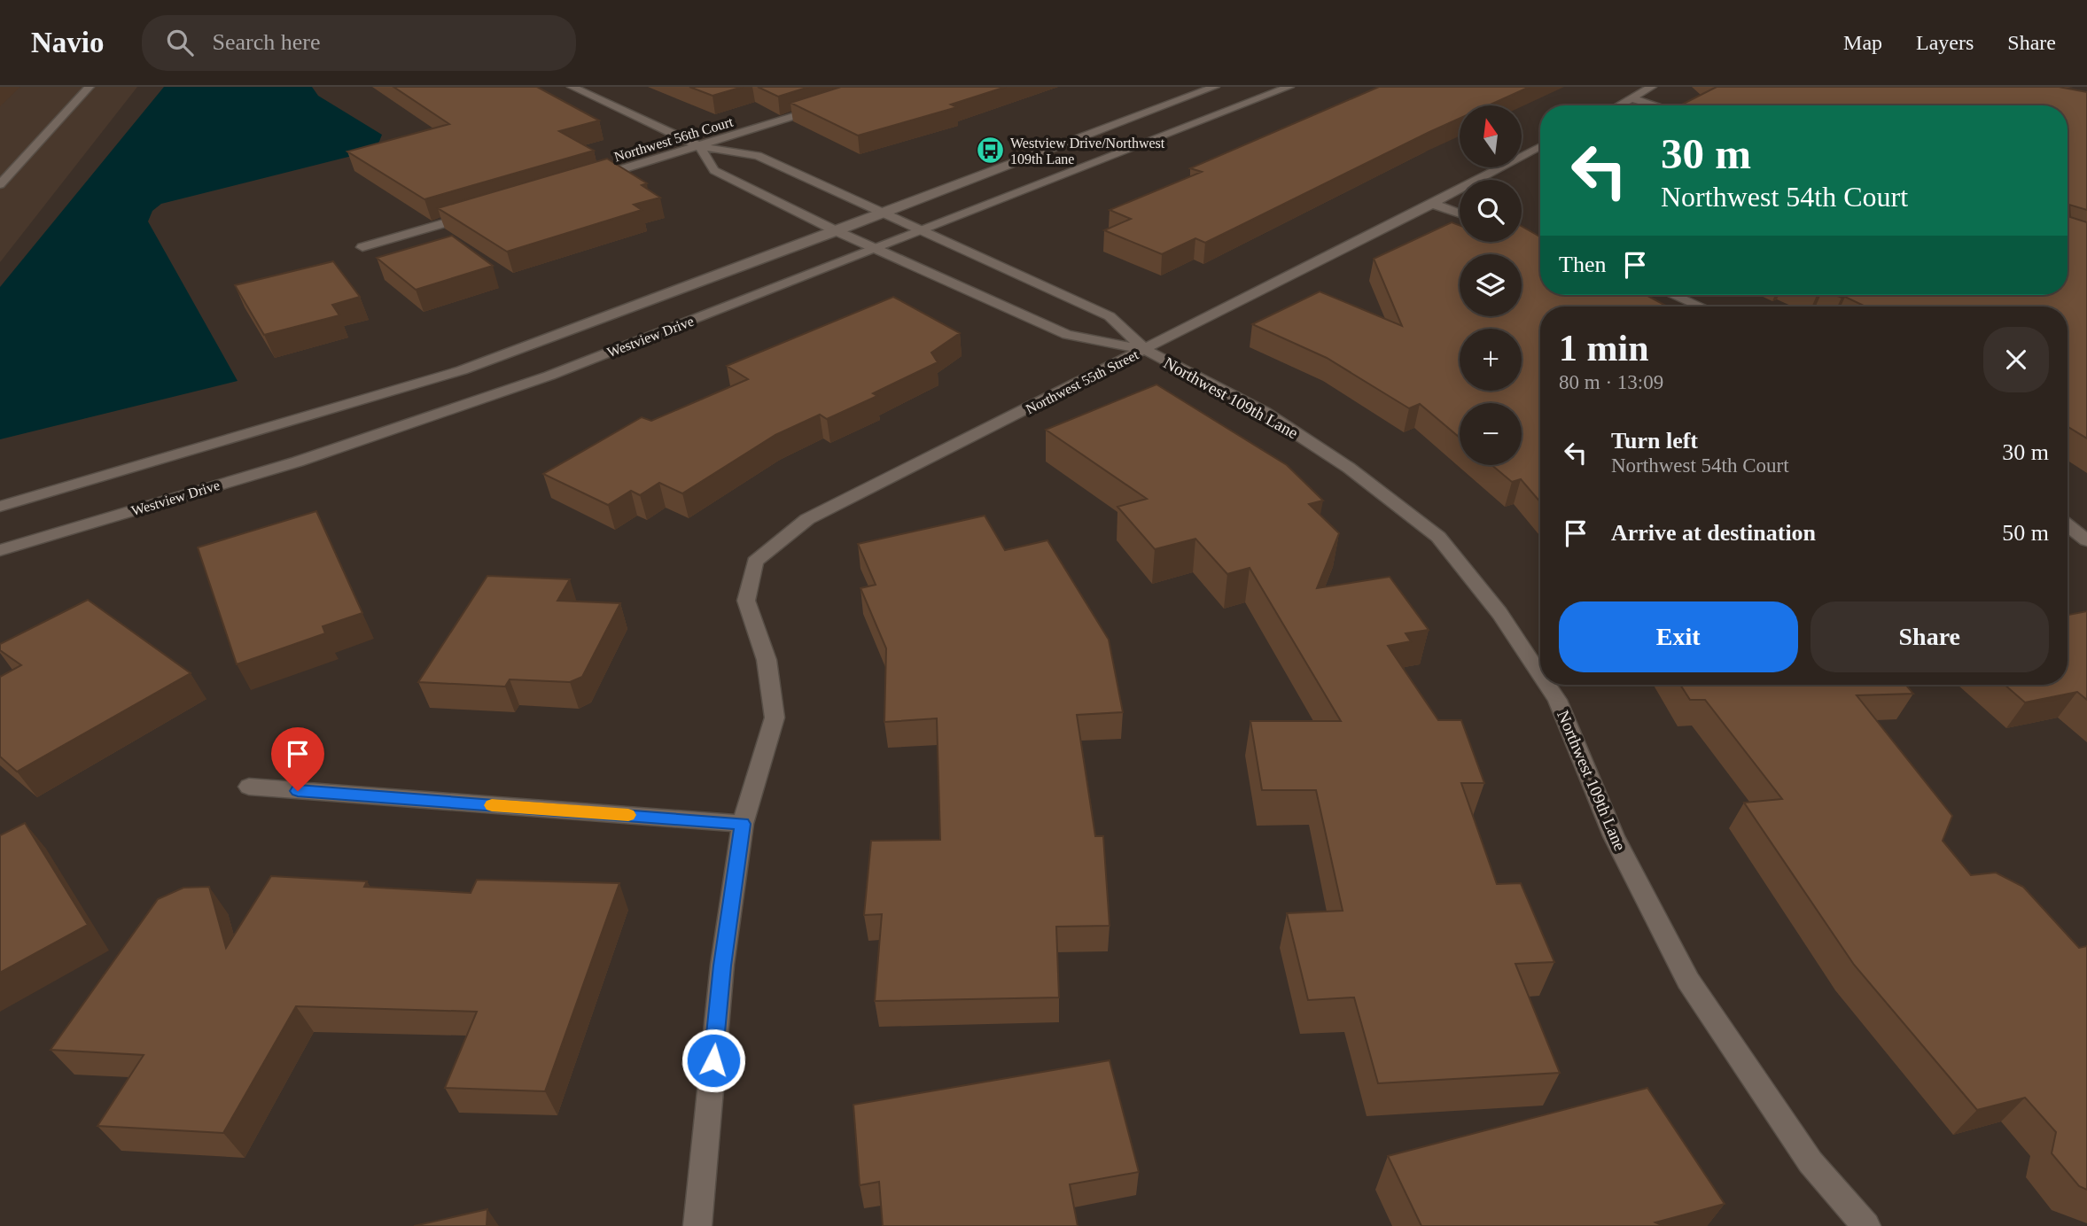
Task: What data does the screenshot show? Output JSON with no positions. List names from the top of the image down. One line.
{"streets":{"street":["Northwest 56th Court","Westview Drive","Northwest 55th Street","Northwest 109th Lane"]},"crossings":[["Northwest 56th Court","Northwest 109th Lane"],["Westview Drive","Northwest 109th Lane"],["Northwest 55th Street","Northwest 109th Lane"]],"places":{"bus stop":["Westview Drive/Northwest 109th Lane"]},"north":"top","page":{"header":"Navio","search":"Search here","nav":["Map","Layers","Share"],"map_buttons":["+","−"],"turn":["30 m","Northwest 54th Court"],"then":"Then","heading":["1 min","80 m · 13:09"],"list":[{"name":"Turn left","note":"Northwest 54th Court","value":"30 m"},{"name":"Arrive at destination","value":"50 m"}],"buttons":["Exit","Share"]}}
